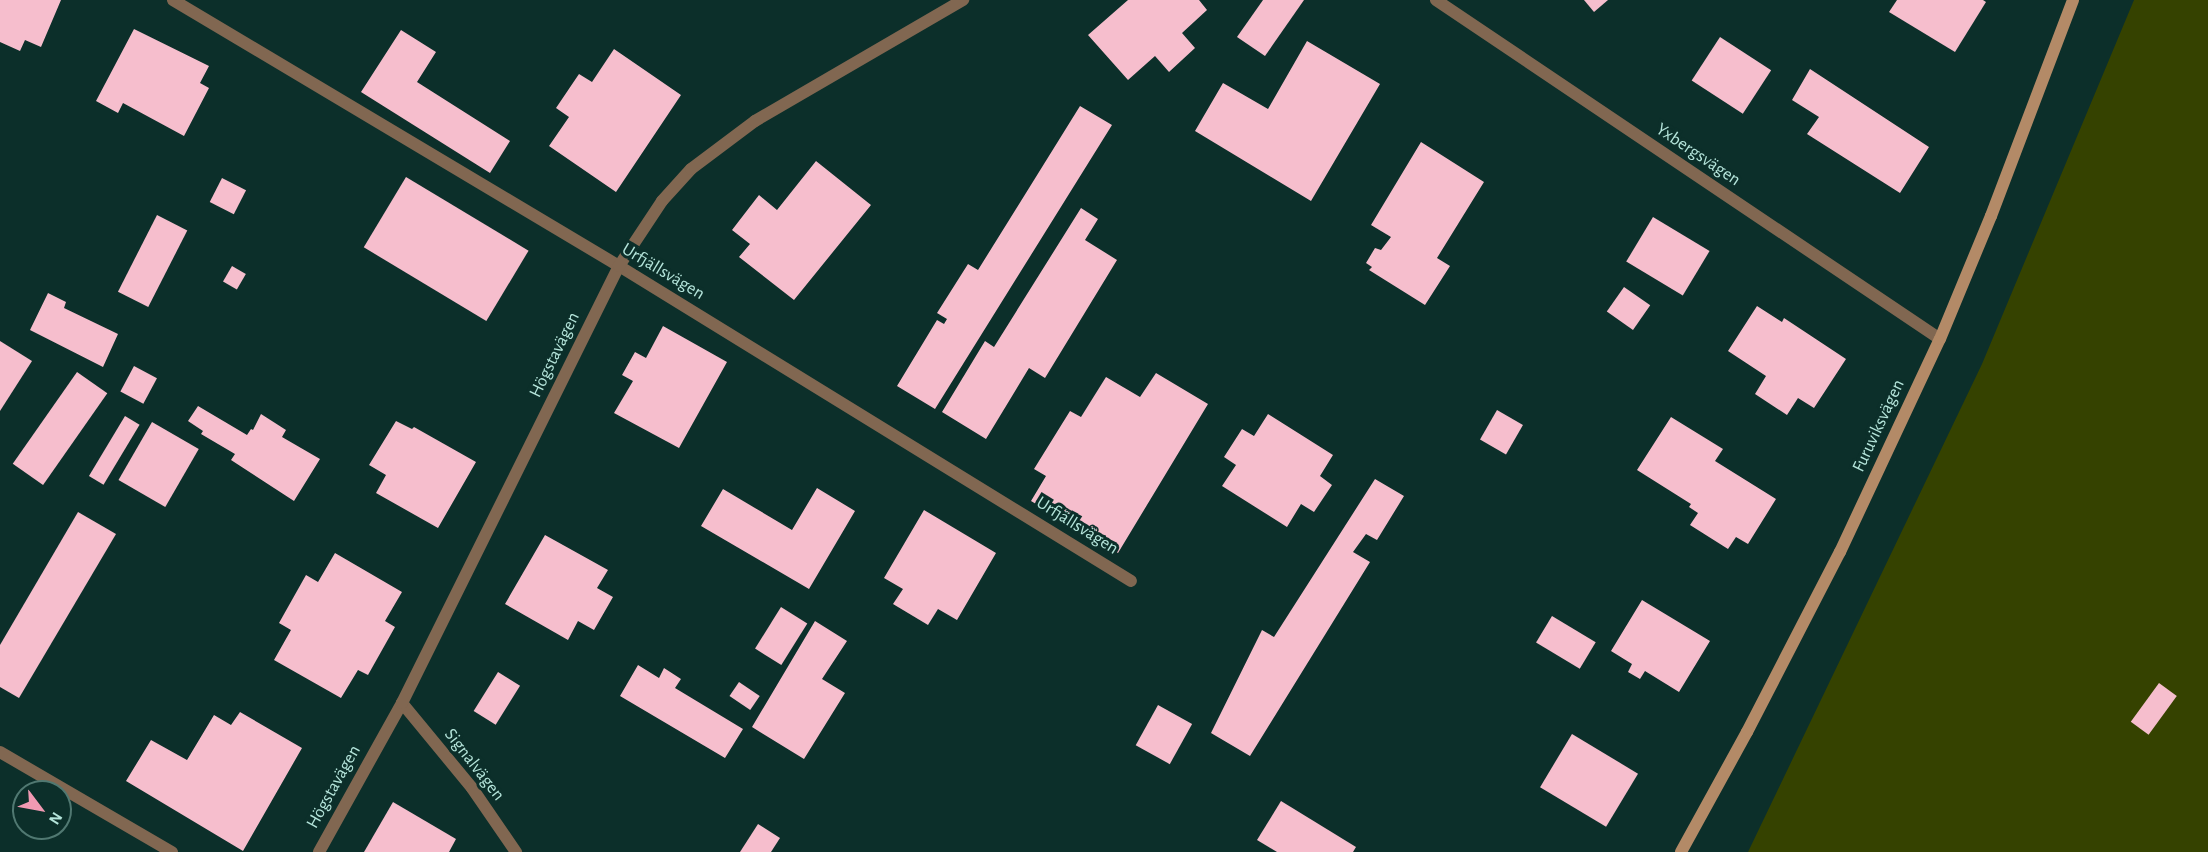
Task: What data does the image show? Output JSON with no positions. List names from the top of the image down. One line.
{"streets":{"main road":["Furuviksvägen"],"street":["Yxbergsvägen","Urfjällsvägen","Högstavägen","Signalvägen"]},"crossings":[["Yxbergsvägen","Furuviksvägen"],["Urfjällsvägen","Högstavägen"],["Högstavägen","Signalvägen"]],"north":"bottom right"}
